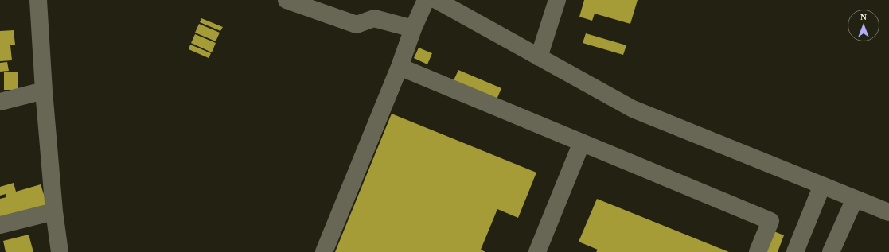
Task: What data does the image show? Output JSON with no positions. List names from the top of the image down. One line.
{"north":"top"}
